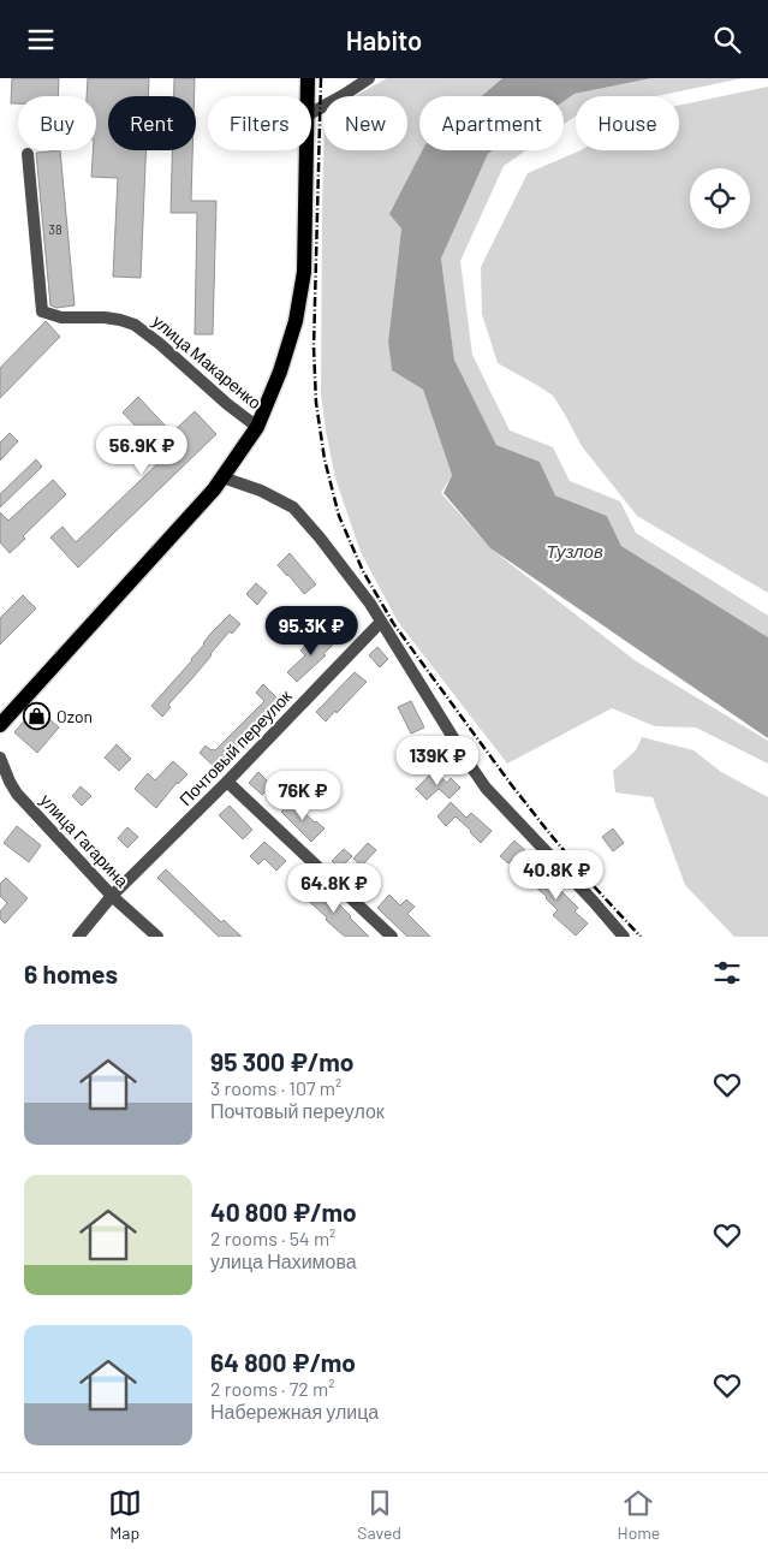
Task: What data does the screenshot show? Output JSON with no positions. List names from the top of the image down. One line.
{"streets":{"main road":["улица Макаренко"],"street":["Почтовый переулок","улица Гагарина"]},"crossings":[["Почтовый переулок","улица Гагарина"]],"water":["Тузлов"],"places":{"shop":["Ozon"]},"house_numbers":["38"],"page":{"header":"Habito","chip":["Buy","Rent","Filters","New","Apartment","House"],"price":["56.9K ₽","95.3K ₽","139K ₽","76K ₽","40.8K ₽","64.8K ₽"],"heading":"6 homes","list":[{"name":"95 300 ₽/mo","note":"3 rooms · 107 m² · Почтовый переулок"},{"name":"40 800 ₽/mo","note":"2 rooms · 54 m² · улица Нахимова"},{"name":"64 800 ₽/mo","note":"2 rooms · 72 m² · Набережная улица"}],"tabs":["Map","Saved","Home"]}}
